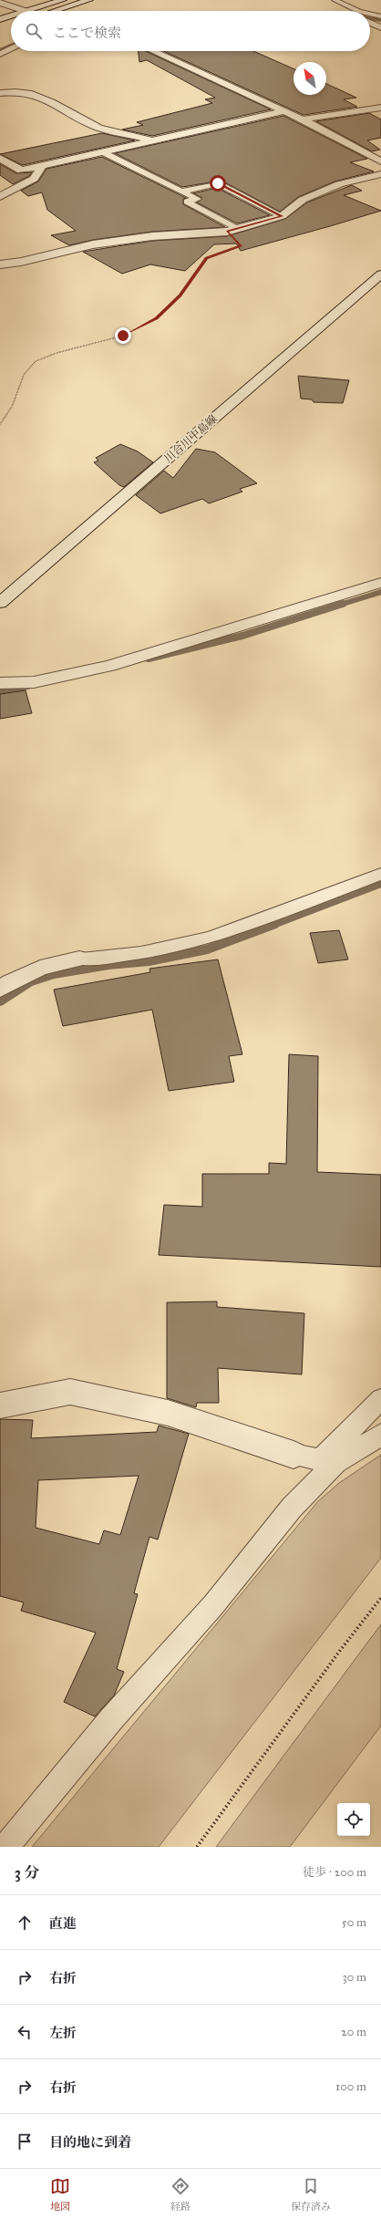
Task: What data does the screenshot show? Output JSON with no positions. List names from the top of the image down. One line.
{"streets":{"street":["川合川中島線"]},"north":"top left","page":{"search":"ここで検索","heading":["3 分","徒歩 · 200 m"],"list":[["直進","50 m"],["右折","30 m"],["左折","20 m"],["右折","100 m"],"目的地に到着"],"nav":["地図","経路","保存済み"]}}
